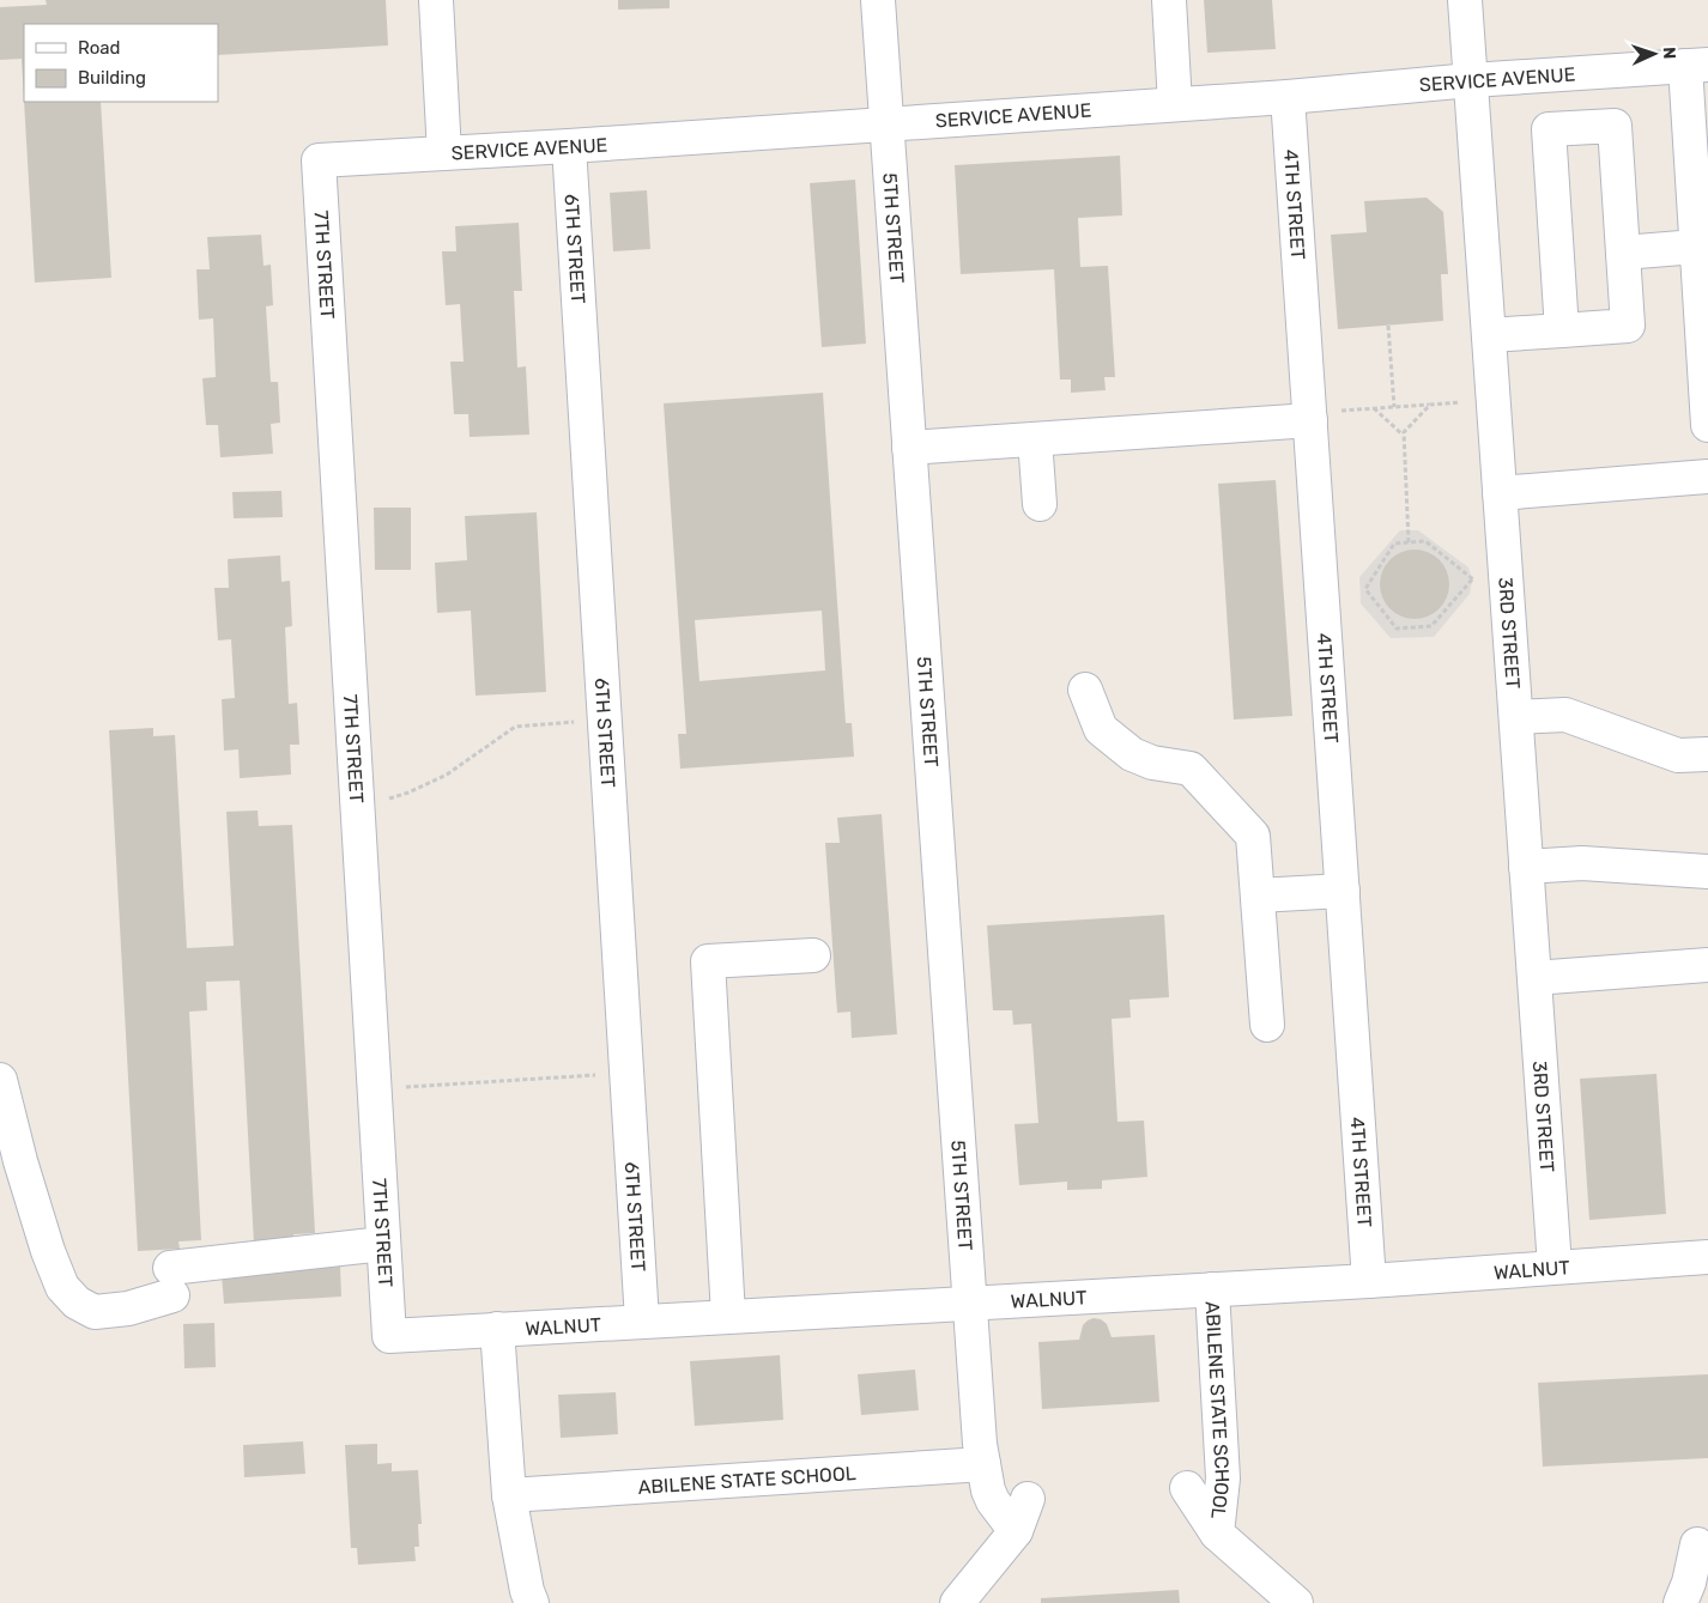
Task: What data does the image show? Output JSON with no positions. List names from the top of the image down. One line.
{"streets":{"street":["SERVICE AVENUE","4TH STREET","5TH STREET","6TH STREET","7TH STREET","3RD STREET","WALNUT","ABILENE STATE SCHOOL"]},"crossings":[["SERVICE AVENUE","4TH STREET"],["SERVICE AVENUE","5TH STREET"],["SERVICE AVENUE","6TH STREET"],["SERVICE AVENUE","7TH STREET"],["SERVICE AVENUE","3RD STREET"],["4TH STREET","WALNUT"],["5TH STREET","WALNUT"],["6TH STREET","WALNUT"],["7TH STREET","WALNUT"],["3RD STREET","WALNUT"],["WALNUT","ABILENE STATE SCHOOL"]],"legend":["Road","Building"],"north":"right"}
